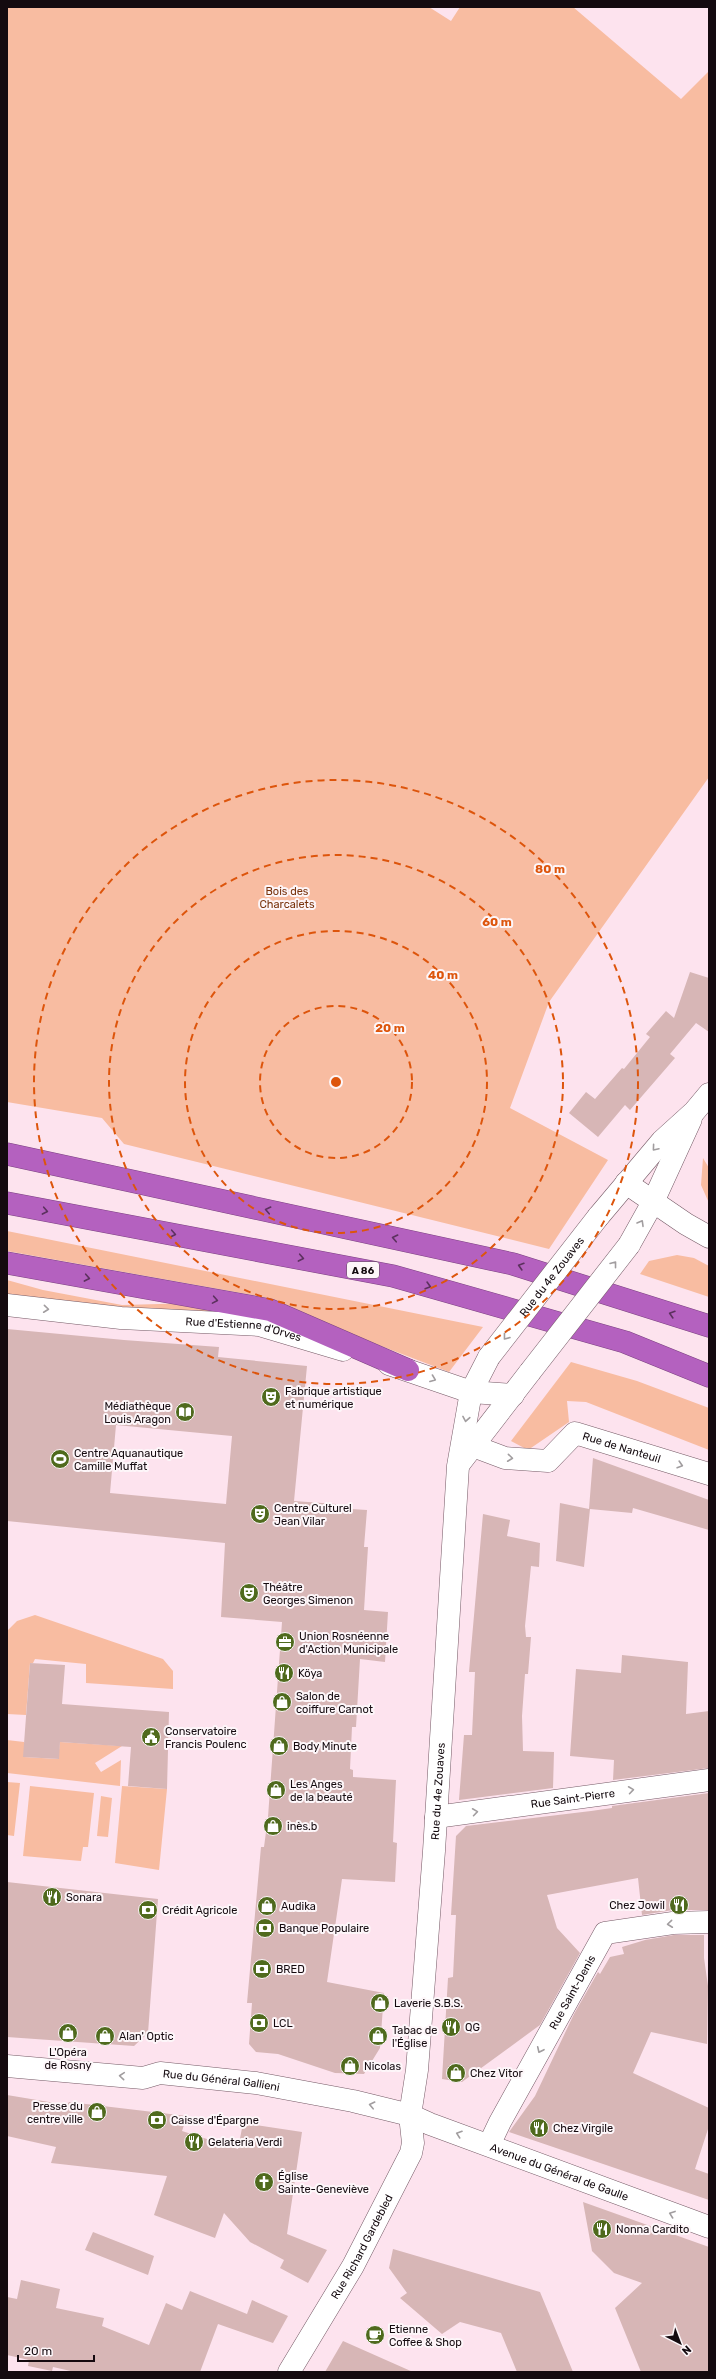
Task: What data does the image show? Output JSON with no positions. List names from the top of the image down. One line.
{"streets":{"highway":["A 86"],"main road":["Rue du 4e Zouaves","Rue d'Estienne d'Orves","Rue de Nanteuil","Rue Saint-Pierre","Rue Saint-Denis","Rue du Général Gallieni","Avenue du Général de Gaulle","Rue Richard Gardebled"]},"crossings":[["Rue du 4e Zouaves","Rue d'Estienne d'Orves"],["Rue du 4e Zouaves","Rue de Nanteuil"],["Rue du 4e Zouaves","Rue Saint-Pierre"],["Rue du 4e Zouaves","Rue du Général Gallieni"],["Rue du 4e Zouaves","Avenue du Général de Gaulle"],["Rue du 4e Zouaves","Rue Richard Gardebled"],["Rue Saint-Denis","Avenue du Général de Gaulle"],["Rue du Général Gallieni","Avenue du Général de Gaulle"],["Rue du Général Gallieni","Rue Richard Gardebled"],["Avenue du Général de Gaulle","Rue Richard Gardebled"]],"one_way":["Rue d'Estienne d'Orves","Rue de Nanteuil","Rue Saint-Pierre","Rue Saint-Denis","Rue du Général Gallieni","Avenue du Général de Gaulle"],"parks":["Bois des Charcalets"],"places":{"theatre":["Fabrique artistique et numérique","Centre Culturel Jean Vilar","Théâtre Georges Simenon"],"library":["Médiathèque Louis Aragon"],"sports":["Centre Aquanautique Camille Muffat"],"office":["Union Rosnéenne d'Action Municipale"],"restaurant":["Köya","Sonara","Chez Jowil","QG","Chez Virgile","Gelateria Verdi","Nonna Cardito"],"shop":["Salon de coiffure Carnot","Body Minute","Les Anges de la beauté","inès.b","Audika","Laverie S.B.S.","L'Opéra de Rosny","Alan' Optic","Tabac de l'Église","Nicolas","Chez Vitor","Presse du centre ville"],"public building":["Conservatoire Francis Poulenc"],"bank":["Crédit Agricole","Banque Populaire","BRED","LCL","Caisse d'Épargne"],"church":["Église Sainte-Geneviève"],"cafe":["Etienne Coffee & Shop"]},"scale_bar":"20 m","north":"bottom right","rings":["80 m","60 m","40 m","20 m"]}
